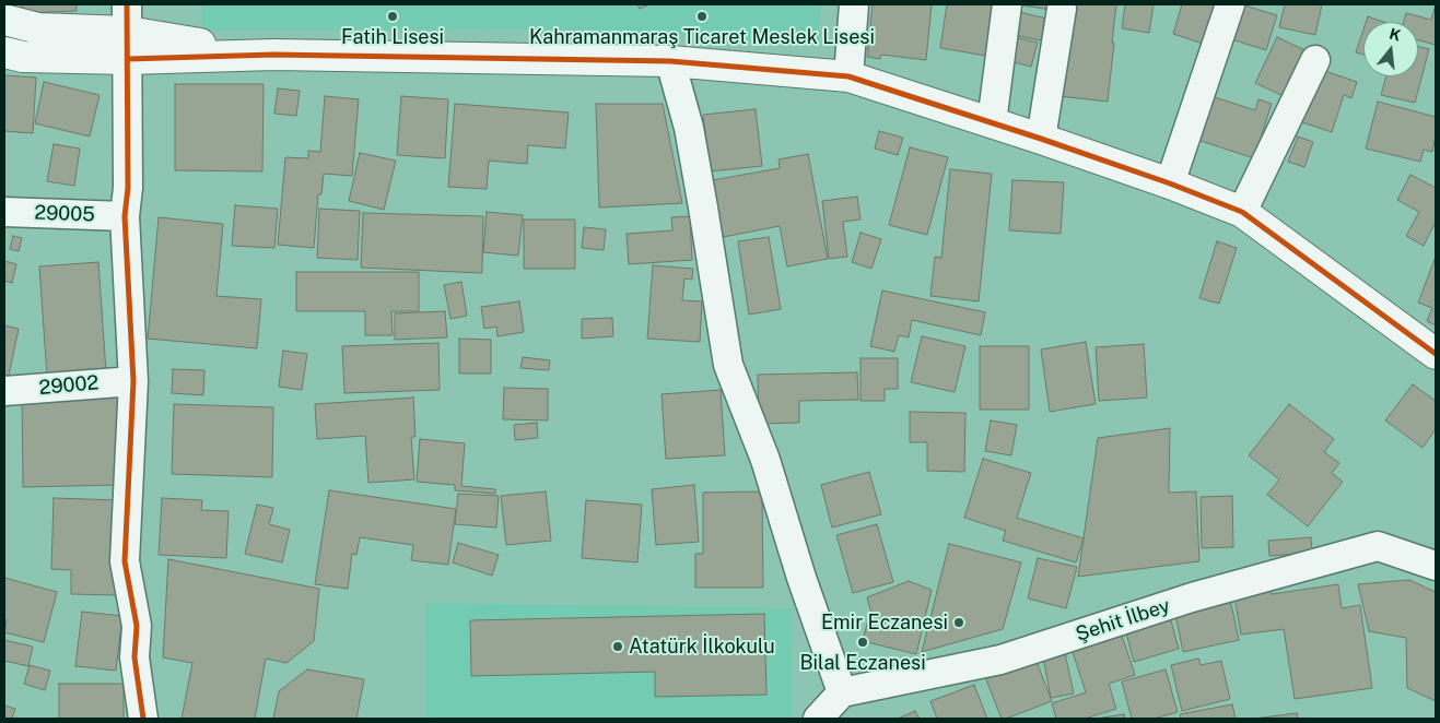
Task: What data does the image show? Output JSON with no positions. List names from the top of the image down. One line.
{"streets":{"street":["29005","29002","Şehit İlbey"]},"places":["Fatih Lisesi","Kahramanmaraş Ticaret Meslek Lisesi","Emir Eczanesi","Bilal Eczanesi","Atatürk İlkokulu"],"north":"top"}
